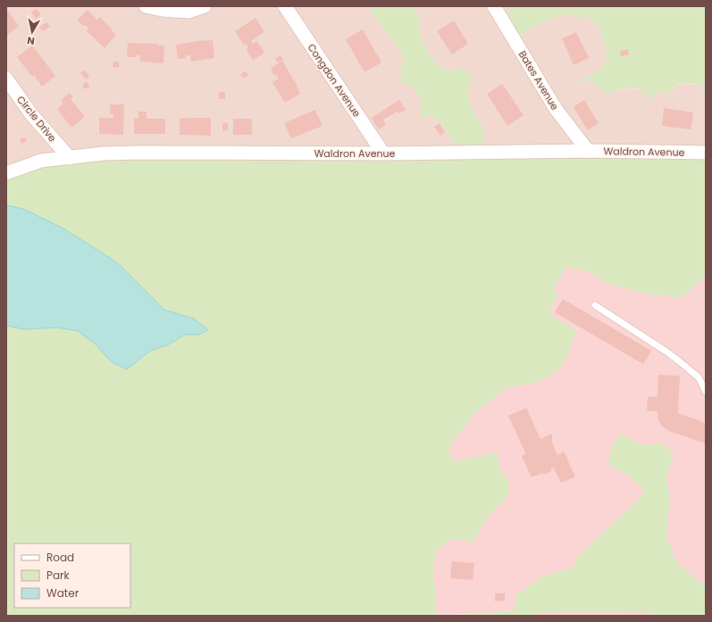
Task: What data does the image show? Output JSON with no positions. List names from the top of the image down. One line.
{"streets":{"street":["Congdon Avenue","Bates Avenue","Circle Drive","Waldron Avenue"]},"crossings":[["Congdon Avenue","Waldron Avenue"],["Bates Avenue","Waldron Avenue"],["Circle Drive","Waldron Avenue"]],"legend":["Road","Park","Water"],"north":"bottom"}
